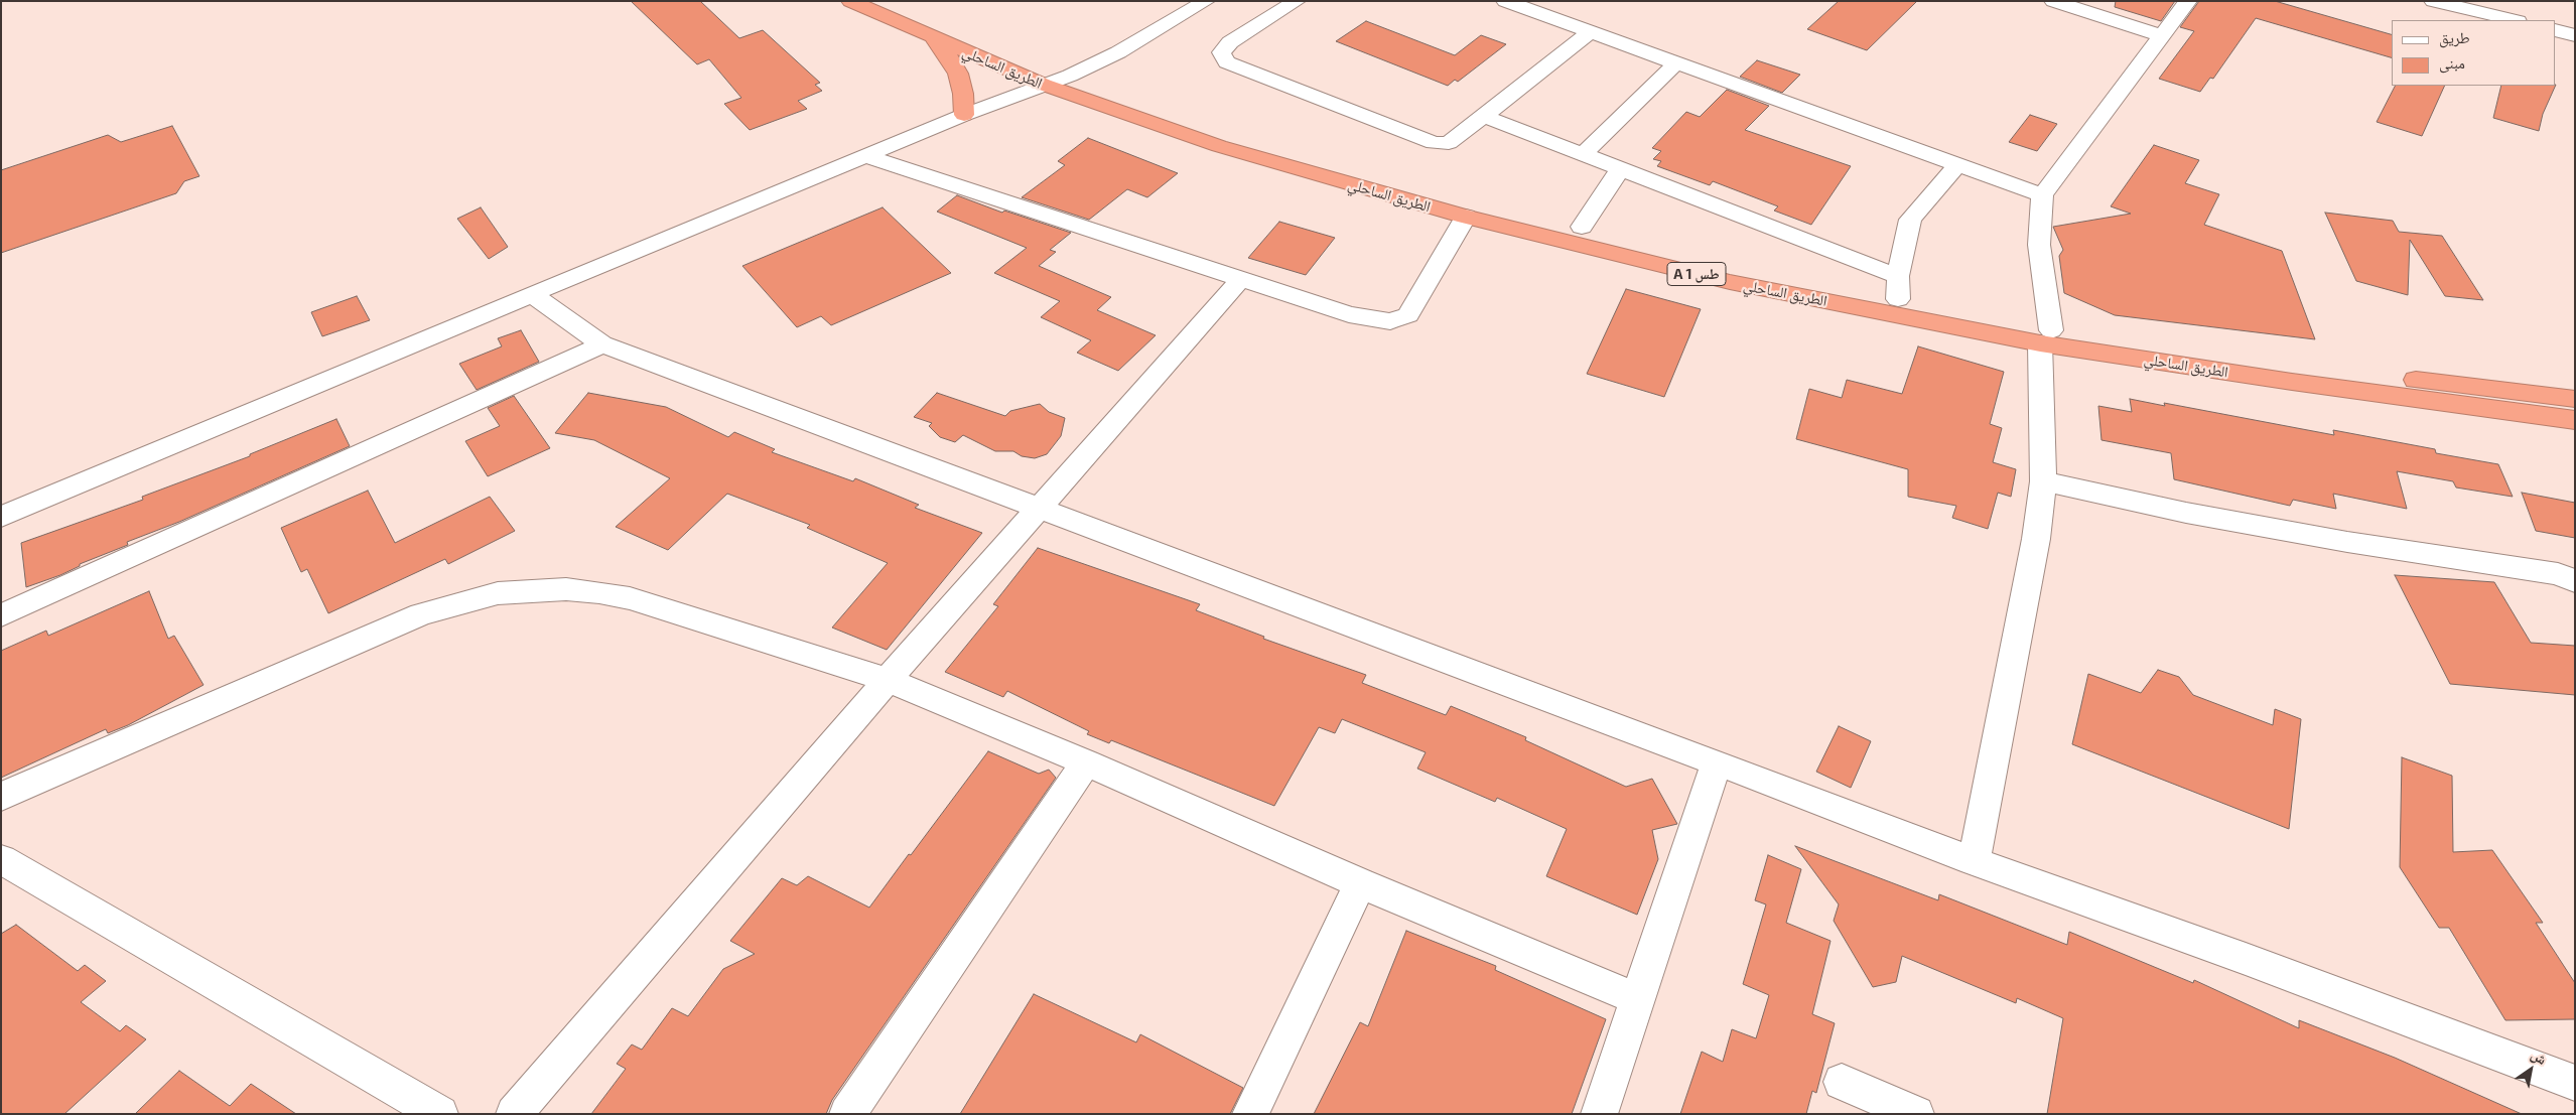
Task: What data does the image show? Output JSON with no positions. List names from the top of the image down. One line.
{"streets":{"highway":["الطريق الساحلي","A 1 طس"]},"legend":["طريق","مبنى"],"north":"top right"}
